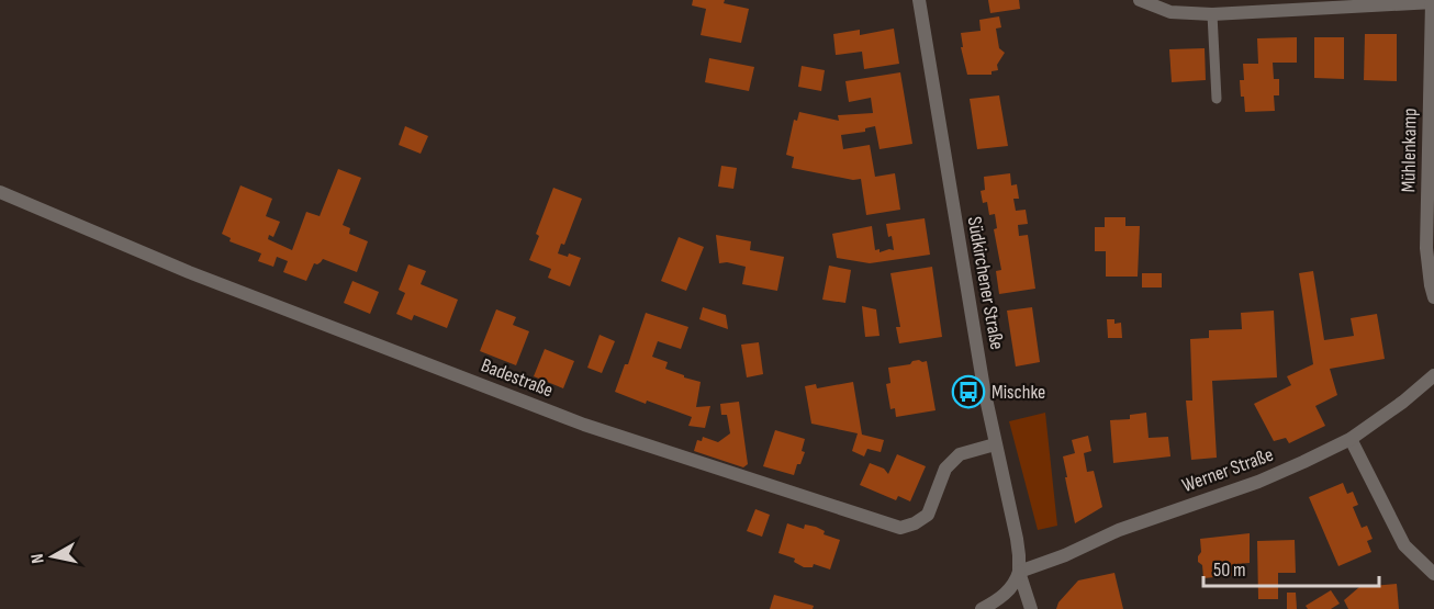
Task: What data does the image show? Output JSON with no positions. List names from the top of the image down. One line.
{"streets":{"street":["Mühlenkamp","Südkirchener Straße","Badestraße","Werner Straße"]},"crossings":[["Südkirchener Straße","Badestraße"],["Südkirchener Straße","Werner Straße"]],"places":{"bus stop":["Mischke"]},"scale_bar":"50 m","north":"left"}
